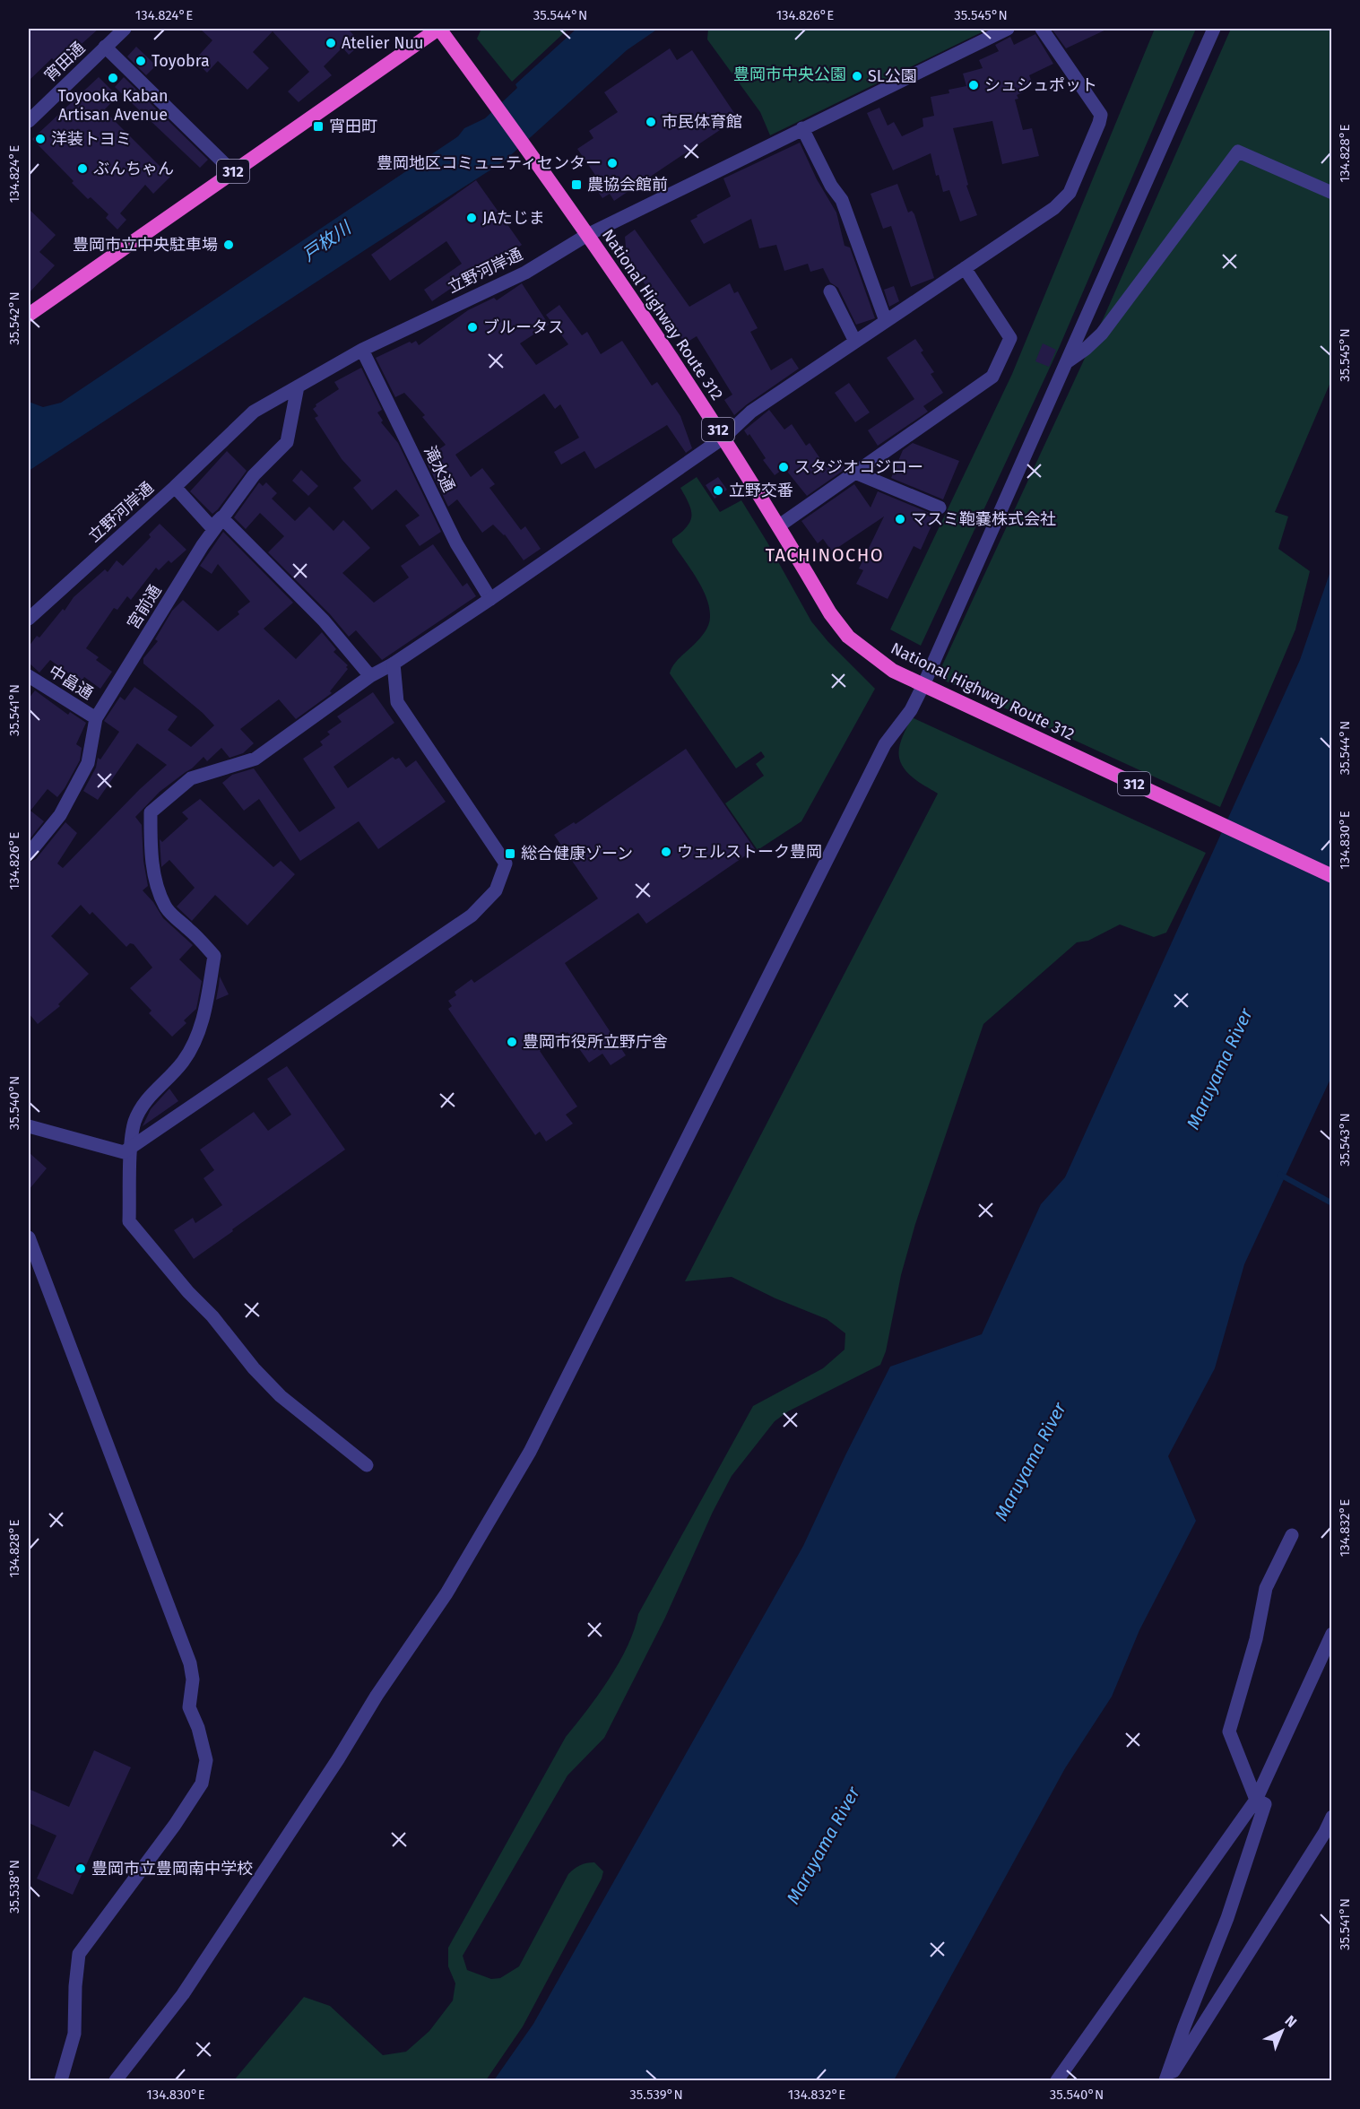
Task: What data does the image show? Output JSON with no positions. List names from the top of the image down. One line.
{"streets":{"highway":["312","National Highway Route 312"],"street":["宵田通","立野河岸通","滝水通","宮前通","中畠通"]},"crossings":[["立野河岸通","National Highway Route 312"],["立野河岸通","滝水通"],["立野河岸通","宮前通"],["宮前通","中畠通"]],"districts":["TACHINOCHO"],"water":["戸枚川","Maruyama River"],"parks":["豊岡市中央公園"],"places":{"other":["Atelier Nuu","Toyobra","SL公園","Toyooka Kaban Artisan Avenue","シュシュポット","市民体育館","洋装トヨミ","豊岡地区コミュニティセンター","ぶんちゃん","JAたじま","豊岡市立中央駐車場","ブルータス","スタジオコジロー","立野交番","マスミ鞄嚢株式会社","ウェルストーク豊岡","豊岡市役所立野庁舎","豊岡市立豊岡南中学校"],"transit":["宵田町","農協会館前","総合健康ゾーン"]},"north":"top right","coordinates":["134.824°E","35.544°N","134.826°E","35.545°N","134.828°E","35.542°N","35.541°N","134.830°E","35.540°N","35.543°N","134.832°E","35.538°N","35.539°N"]}
